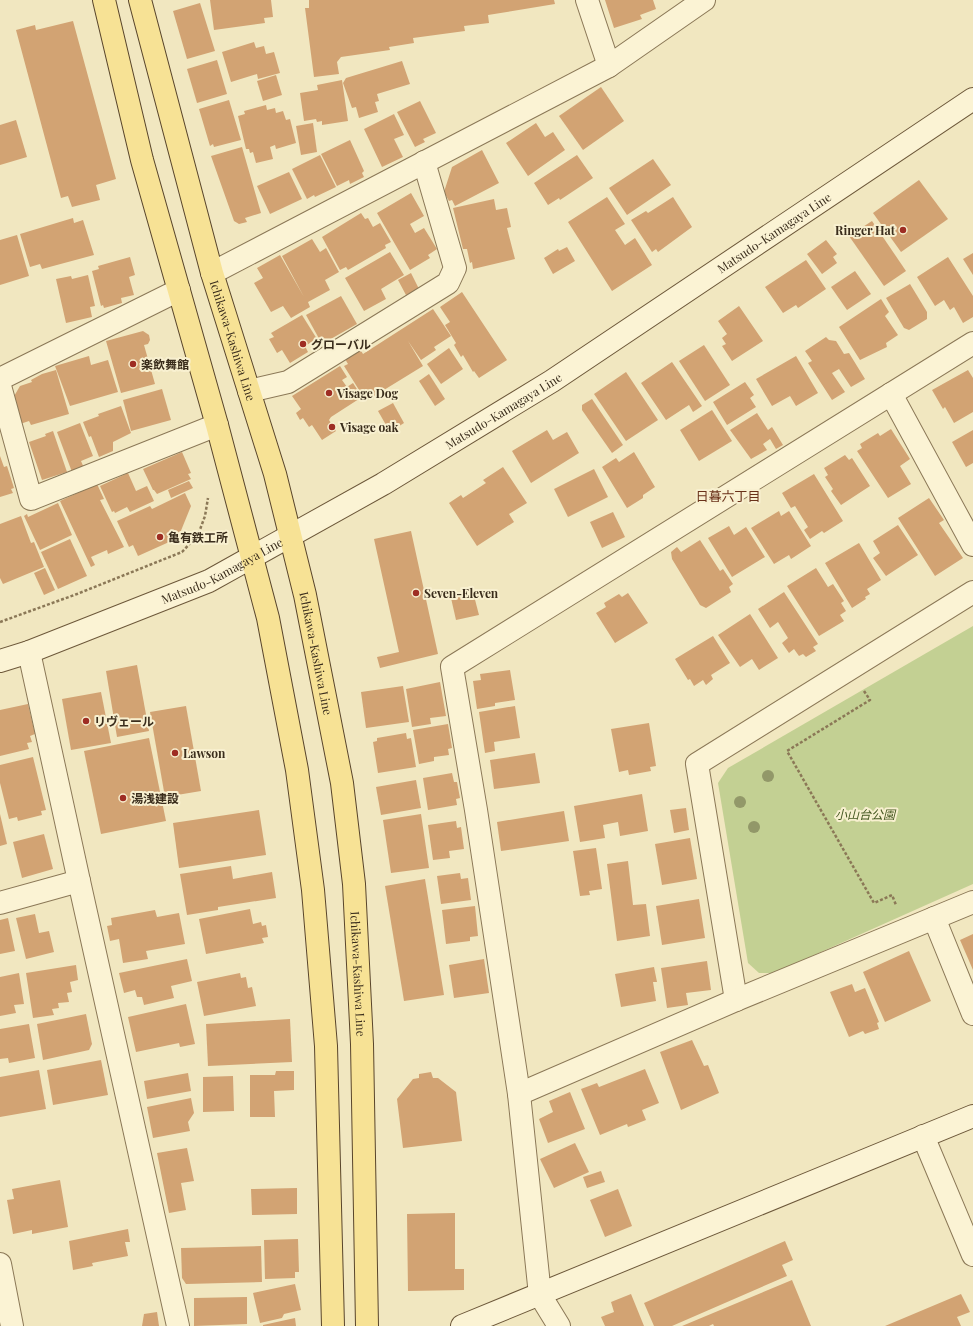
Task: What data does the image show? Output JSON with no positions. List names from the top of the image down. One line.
{"streets":{"main road":["Ichikawa-Kashiwa Line"],"street":["Matsudo-Kamagaya Line"]},"crossings":[["Matsudo-Kamagaya Line","Ichikawa-Kashiwa Line"]],"districts":["日暮六丁目"],"parks":["小山台公園"],"places":["Ringer Hat","グローバル","楽飲舞館","Visage Dog","Visage oak","亀有鉄工所","Seven-Eleven","リヴェール","Lawson","湯浅建設"]}
